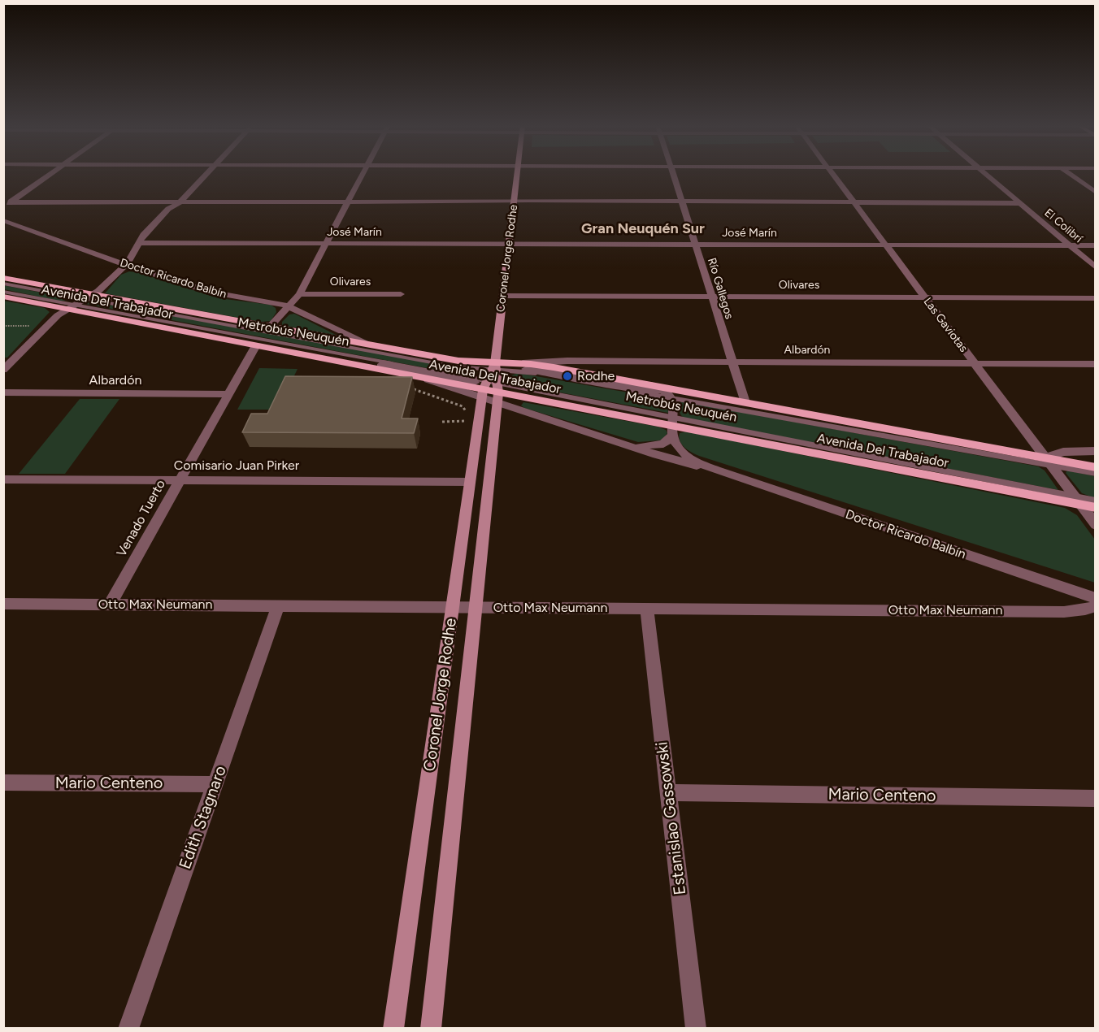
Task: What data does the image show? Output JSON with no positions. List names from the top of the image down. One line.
{"streets":{"main road":["Coronel Jorge Rodhe","Avenida Del Trabajador"],"street":["El Colibrí","José Marín","Doctor Ricardo Balbín","Olivares","Río Gallegos","Las Gaviotas","Albardón","Comisario Juan Pirker","Venado Tuerto","Otto Max Neumann","Mario Centeno","Edith Stagnaro","Estanislao Gassowski"],"lane":["Metrobús Neuquén"]},"crossings":[["El Colibrí","José Marín"],["José Marín","Coronel Jorge Rodhe"],["José Marín","Río Gallegos"],["José Marín","Las Gaviotas"],["Coronel Jorge Rodhe","Doctor Ricardo Balbín"],["Coronel Jorge Rodhe","Olivares"],["Coronel Jorge Rodhe","Avenida Del Trabajador"],["Coronel Jorge Rodhe","Metrobús Neuquén"],["Coronel Jorge Rodhe","Comisario Juan Pirker"],["Coronel Jorge Rodhe","Otto Max Neumann"],["Doctor Ricardo Balbín","Avenida Del Trabajador"],["Doctor Ricardo Balbín","Metrobús Neuquén"],["Olivares","Río Gallegos"],["Olivares","Las Gaviotas"],["Río Gallegos","Avenida Del Trabajador"],["Río Gallegos","Albardón"],["Avenida Del Trabajador","Las Gaviotas"],["Avenida Del Trabajador","Metrobús Neuquén"],["Avenida Del Trabajador","Albardón"],["Avenida Del Trabajador","Venado Tuerto"],["Las Gaviotas","Metrobús Neuquén"],["Las Gaviotas","Albardón"],["Albardón","Venado Tuerto"],["Comisario Juan Pirker","Venado Tuerto"],["Venado Tuerto","Otto Max Neumann"],["Otto Max Neumann","Edith Stagnaro"],["Otto Max Neumann","Estanislao Gassowski"],["Mario Centeno","Edith Stagnaro"],["Mario Centeno","Estanislao Gassowski"]],"districts":["Gran Neuquén Sur"],"places":["Rodhe"]}
